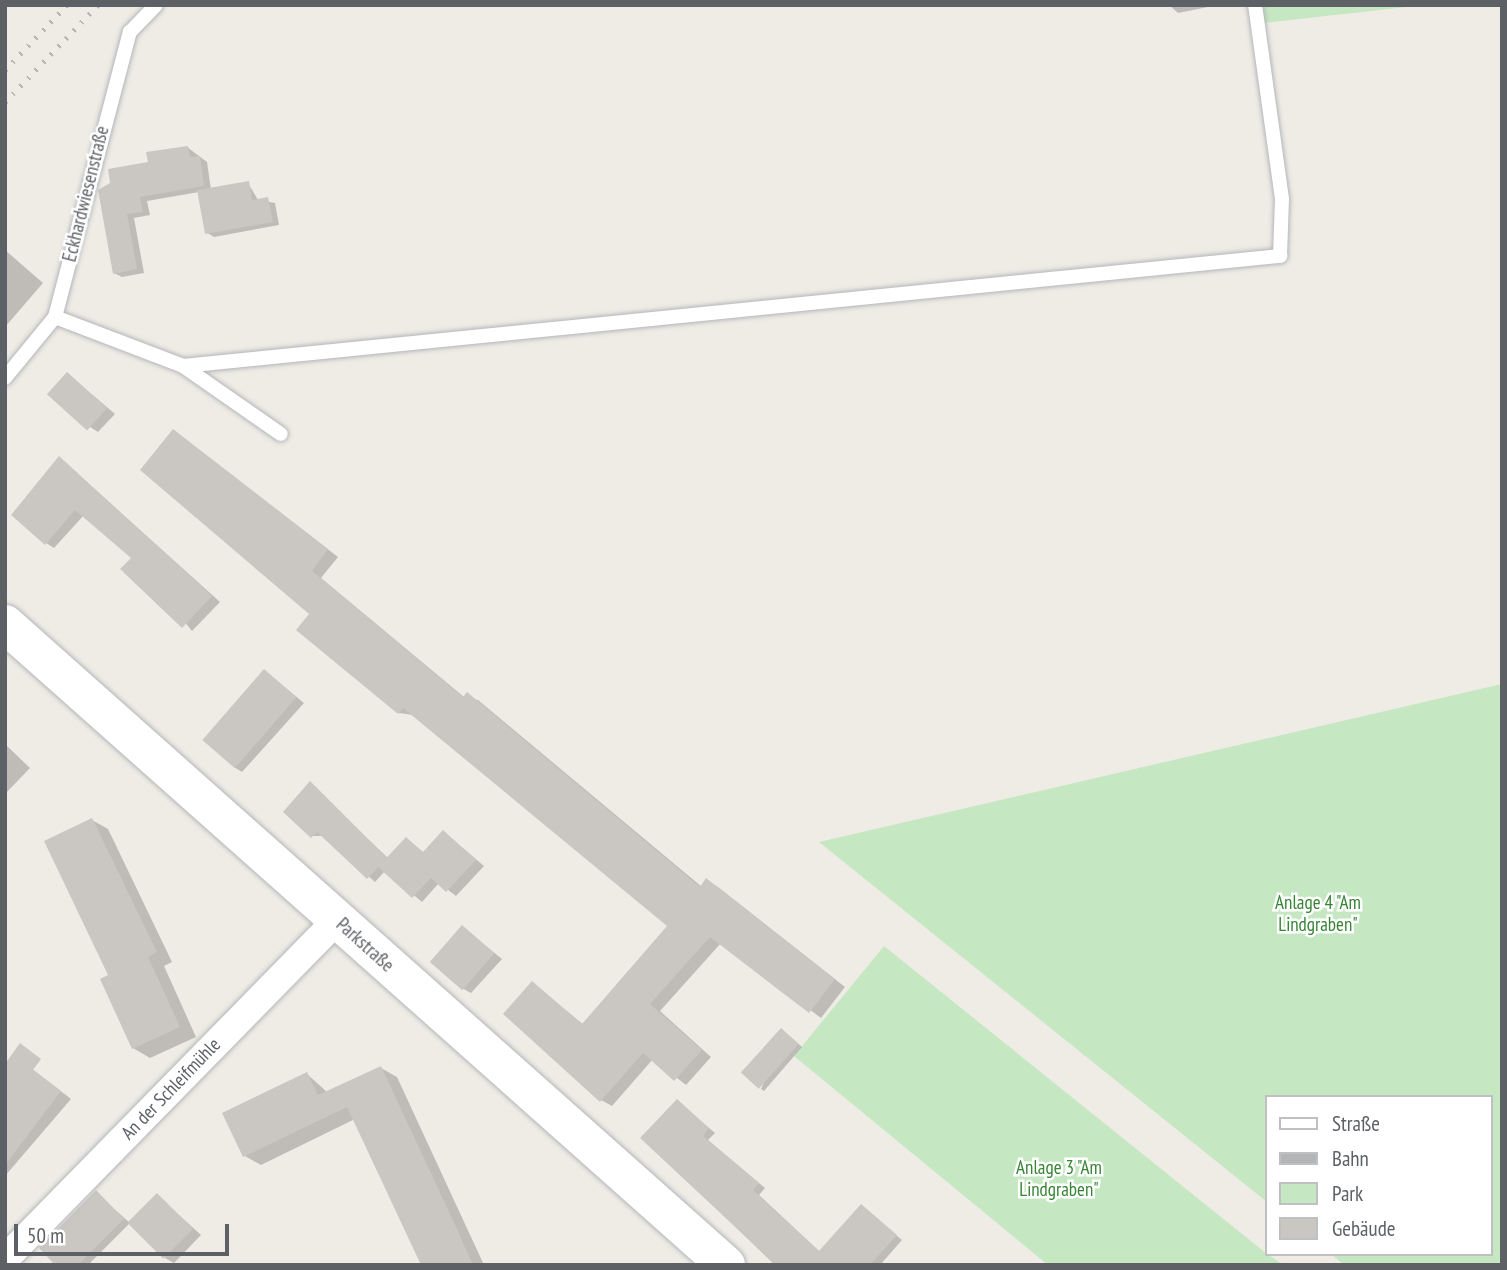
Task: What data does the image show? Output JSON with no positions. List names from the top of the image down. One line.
{"streets":{"street":["Parkstraße","An der Schleifmühle"],"lane":["Eckhardwiesenstraße"]},"crossings":[["Parkstraße","An der Schleifmühle"]],"parks":["Anlage 4 \"Am Lindgraben\"","Anlage 3 \"Am Lindgraben\""],"legend":["Straße","Bahn","Park","Gebäude"],"scale_bar":"50 m"}
